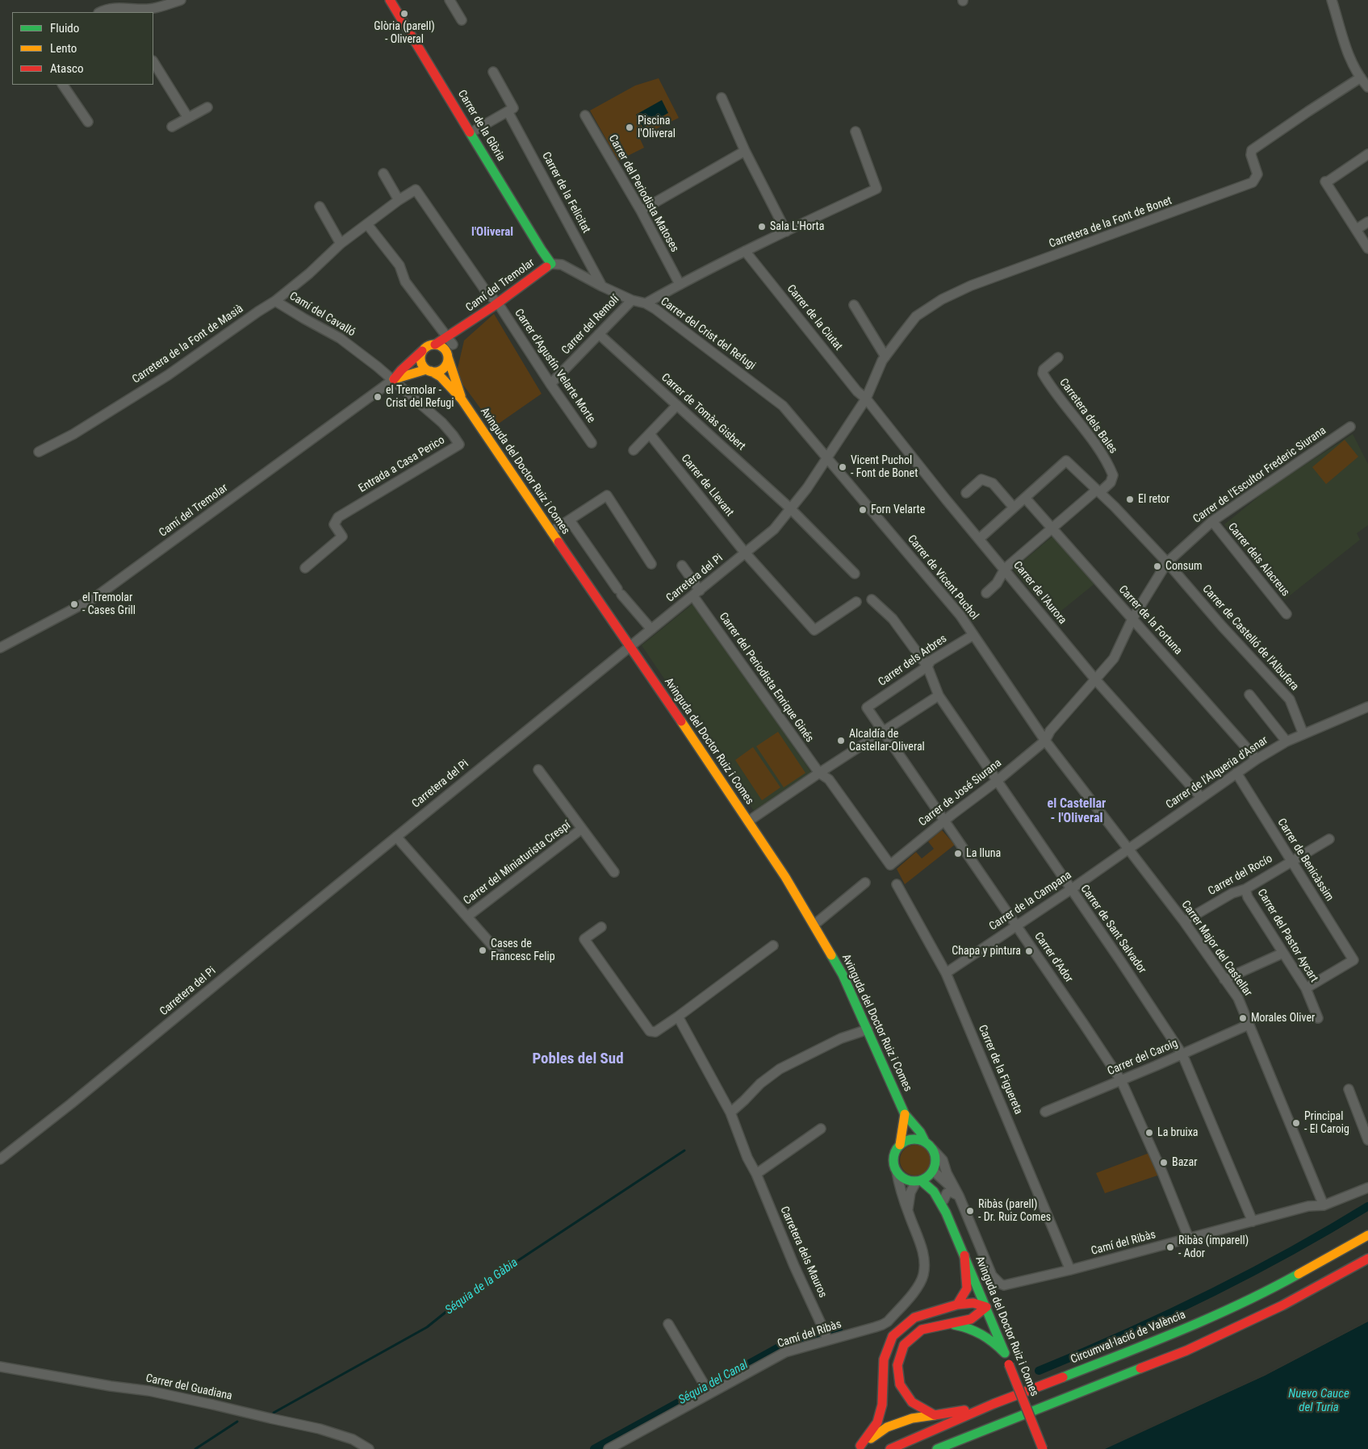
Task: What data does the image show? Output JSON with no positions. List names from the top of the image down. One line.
{"streets":{"main road":["Carrer de la Glòria","Camí del Tremolar","Avinguda del Doctor Ruiz i Comes","Circumval·lació de València"],"street":["Carrer de la Felicitat","Carrer del Periodista Matoses","Carretera de la Font de Bonet","Camí del Cavalló","Carrer de la Ciutat","Carrer del Remolí","Carrer del Crist del Refugi","Carretera de la Font de Masià","Carrer d'Agustín Velarte Morte","Carrer de Tomàs Gisbert","Carretera dels Bales","Entrada a Casa Perico","Carrer de l'Escultor Frederic Siurana","Carrer de Llevant","Carrer dels Alacreus","Carrer de Vicent Puchol","Carretera del Pi","Carrer de l'Aurora","Carrer de la Fortuna","Carrer de Castelló de l'Albufera","Carrer dels Arbres","Carrer del Periodista Enrique Ginés","Carrer de l'Alqueria d'Asnar","Carrer de José Siurana","Carrer de Benicàssim","Carrer del Miniaturista Crespí","Carrer del Rocío","Carrer de la Campana","Carrer de Sant Salvador","Carrer del Pastor Aycart","Carrer Major del Castellar","Carrer d'Ador","Carrer del Caroig","Carrer de la Figuereta","Camí del Ribàs","Carretera dels Mauros","Carrer del Guadiana"]},"crossings":[["Carrer de la Glòria","Camí del Tremolar"],["Carrer de la Glòria","Carrer del Crist del Refugi"],["Carrer de la Felicitat","Carrer del Crist del Refugi"],["Carretera de la Font de Bonet","Carrer de la Ciutat"],["Carretera de la Font de Bonet","Carretera del Pi"],["Carretera de la Font de Bonet","Carrer de l'Aurora"],["Camí del Tremolar","Camí del Cavalló"],["Camí del Tremolar","Carrer del Crist del Refugi"],["Camí del Tremolar","Carrer d'Agustín Velarte Morte"],["Camí del Tremolar","Entrada a Casa Perico"],["Camí del Tremolar","Avinguda del Doctor Ruiz i Comes"],["Camí del Cavalló","Carretera de la Font de Masià"],["Camí del Cavalló","Entrada a Casa Perico"],["Carrer de la Ciutat","Carretera del Pi"],["Carrer de la Ciutat","Carrer de l'Aurora"],["Carrer del Remolí","Carrer del Crist del Refugi"],["Carrer del Remolí","Carrer d'Agustín Velarte Morte"],["Carrer del Remolí","Carrer de Tomàs Gisbert"],["Carrer del Crist del Refugi","Carrer de Vicent Puchol"],["Carrer del Crist del Refugi","Carretera del Pi"],["Carretera de la Font de Masià","Carrer d'Agustín Velarte Morte"],["Carrer de Tomàs Gisbert","Carretera del Pi"],["Carretera dels Bales","Carrer de l'Aurora"],["Carretera dels Bales","Carrer de la Fortuna"],["Carretera dels Bales","Carrer de Castelló de l'Albufera"],["Avinguda del Doctor Ruiz i Comes","Carretera del Pi"],["Avinguda del Doctor Ruiz i Comes","Camí del Ribàs"],["Carrer de l'Escultor Frederic Siurana","Carrer dels Alacreus"],["Carrer de l'Escultor Frederic Siurana","Carrer de Vicent Puchol"],["Carrer de l'Escultor Frederic Siurana","Carrer de l'Aurora"],["Carrer de l'Escultor Frederic Siurana","Carrer de la Fortuna"],["Carrer de l'Escultor Frederic Siurana","Carrer de Castelló de l'Albufera"],["Carrer de l'Escultor Frederic Siurana","Carrer de José Siurana"],["Carrer de Llevant","Carretera del Pi"],["Carrer de Vicent Puchol","Carretera del Pi"],["Carrer de Vicent Puchol","Carrer dels Arbres"],["Carrer de Vicent Puchol","Carrer de l'Alqueria d'Asnar"],["Carrer de Vicent Puchol","Carrer de José Siurana"],["Carrer de Vicent Puchol","Carrer de la Campana"],["Carrer de Vicent Puchol","Carrer Major del Castellar"],["Carretera del Pi","Carrer de l'Aurora"],["Carretera del Pi","Carrer del Periodista Enrique Ginés"],["Carretera del Pi","Carrer del Miniaturista Crespí"],["Carrer de l'Aurora","Carrer de l'Alqueria d'Asnar"],["Carrer de la Fortuna","Carrer de Castelló de l'Albufera"],["Carrer de la Fortuna","Carrer de l'Alqueria d'Asnar"],["Carrer de Castelló de l'Albufera","Carrer de l'Alqueria d'Asnar"],["Carrer dels Arbres","Carrer de Sant Salvador"],["Carrer dels Arbres","Carrer d'Ador"],["Carrer del Periodista Enrique Ginés","Carrer de José Siurana"],["Carrer de l'Alqueria d'Asnar","Carrer de Benicàssim"],["Carrer de l'Alqueria d'Asnar","Carrer de la Campana"],["Carrer de l'Alqueria d'Asnar","Carrer Major del Castellar"],["Carrer de José Siurana","Carrer de Sant Salvador"],["Carrer de José Siurana","Carrer d'Ador"],["Carrer de Benicàssim","Carrer del Rocío"],["Carrer de Benicàssim","Carrer del Pastor Aycart"],["Carrer del Rocío","Carrer del Pastor Aycart"],["Carrer del Rocío","Carrer Major del Castellar"],["Carrer de la Campana","Carrer de Sant Salvador"],["Carrer de la Campana","Carrer Major del Castellar"],["Carrer de la Campana","Carrer d'Ador"],["Carrer de la Campana","Carrer de la Figuereta"],["Carrer de Sant Salvador","Carrer del Caroig"],["Carrer de Sant Salvador","Camí del Ribàs"],["Carrer Major del Castellar","Carrer del Caroig"],["Carrer Major del Castellar","Camí del Ribàs"],["Carrer d'Ador","Carrer del Caroig"],["Carrer d'Ador","Camí del Ribàs"],["Carrer de la Figuereta","Camí del Ribàs"],["Camí del Ribàs","Carretera dels Mauros"]],"districts":["l'Oliveral","el Castellar - l'Oliveral","Pobles del Sud"],"water":["Séquia de la Gàbia","Séquia del Canal","Nuevo Cauce del Turia"],"places":["Glòria (parell) - Oliveral","Piscina l'Oliveral","Sala L'Horta","el Tremolar - Crist del Refugi","Vicent Puchol - Font de Bonet","El retor","Forn Velarte","Consum","el Tremolar - Cases Grill","Alcaldía de Castellar-Oliveral","La lluna","Cases de Francesc Felip","Chapa y pintura","Morales Oliver","Principal - El Caroig","La bruixa","Bazar","Ribàs (parell) - Dr. Ruiz Comes","Ribàs (imparell) - Ador"],"legend":["Fluido","Lento","Atasco"]}
